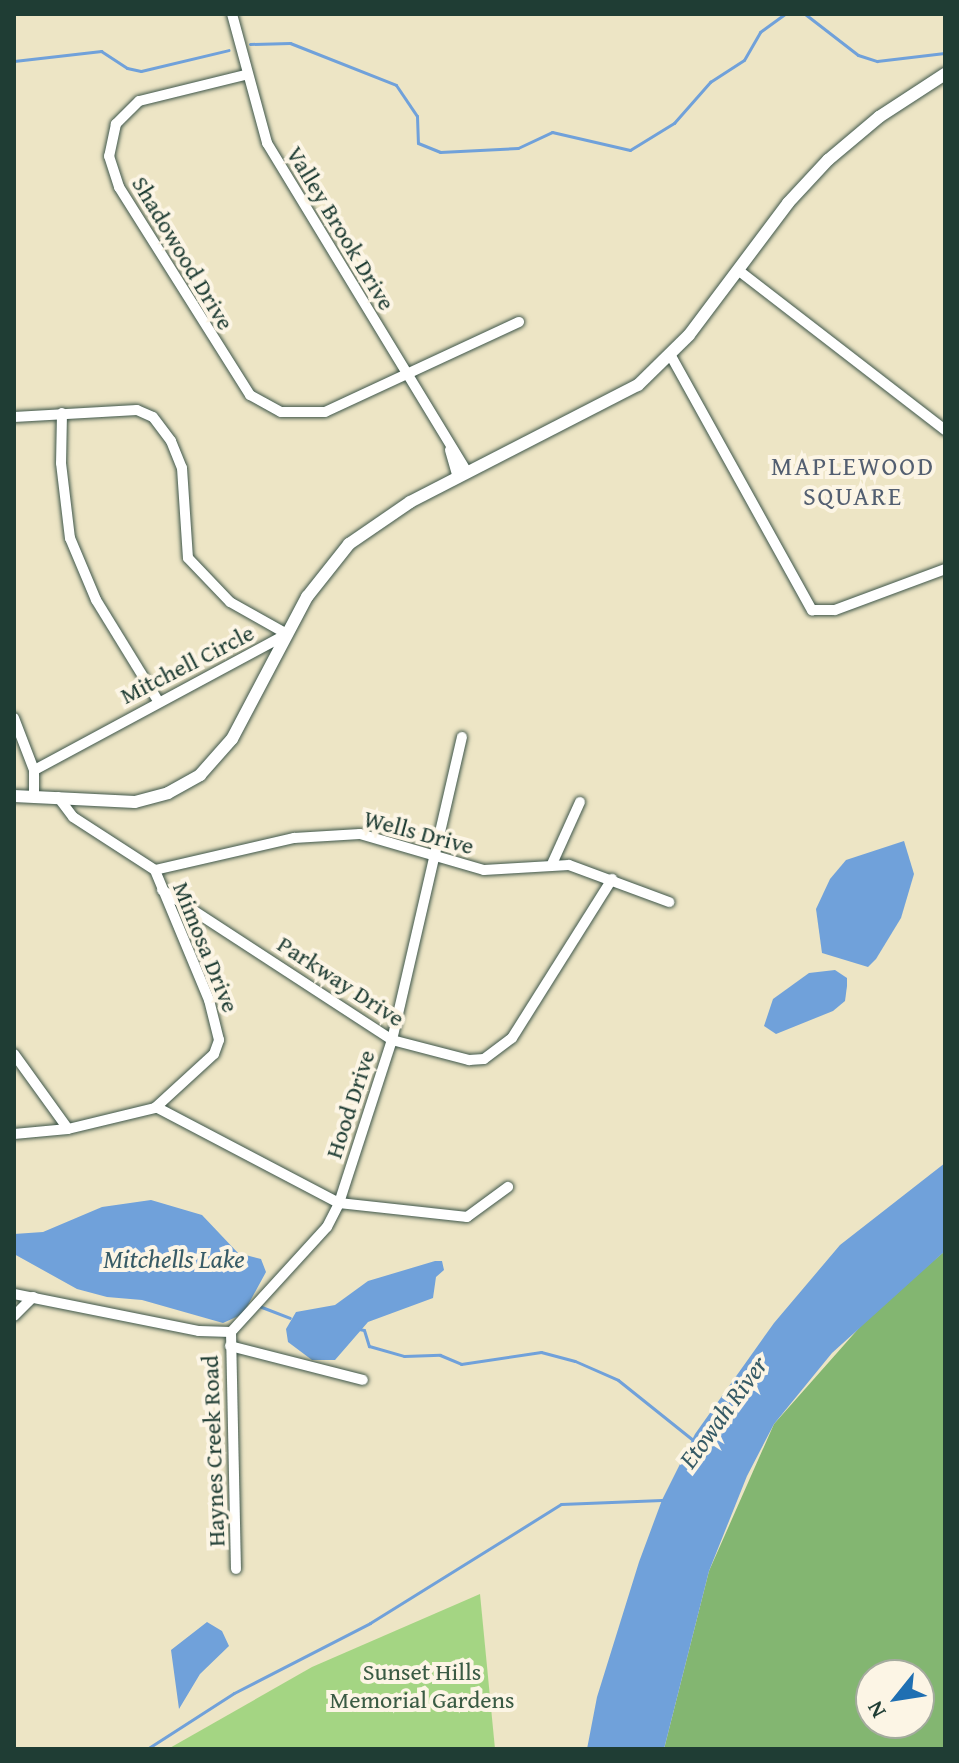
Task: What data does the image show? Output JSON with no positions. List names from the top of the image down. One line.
{"streets":{"street":["Valley Brook Drive","Shadowood Drive","Mitchell Circle","Wells Drive","Mimosa Drive","Parkway Drive","Hood Drive","Haynes Creek Road"]},"crossings":[["Valley Brook Drive","Shadowood Drive"],["Wells Drive","Mimosa Drive"],["Wells Drive","Parkway Drive"],["Wells Drive","Hood Drive"],["Mimosa Drive","Parkway Drive"],["Parkway Drive","Hood Drive"],["Hood Drive","Haynes Creek Road"]],"districts":["MAPLEWOOD SQUARE"],"water":["Mitchells Lake","Etowah River"],"parks":["Sunset Hills Memorial Gardens"],"north":"bottom left"}
